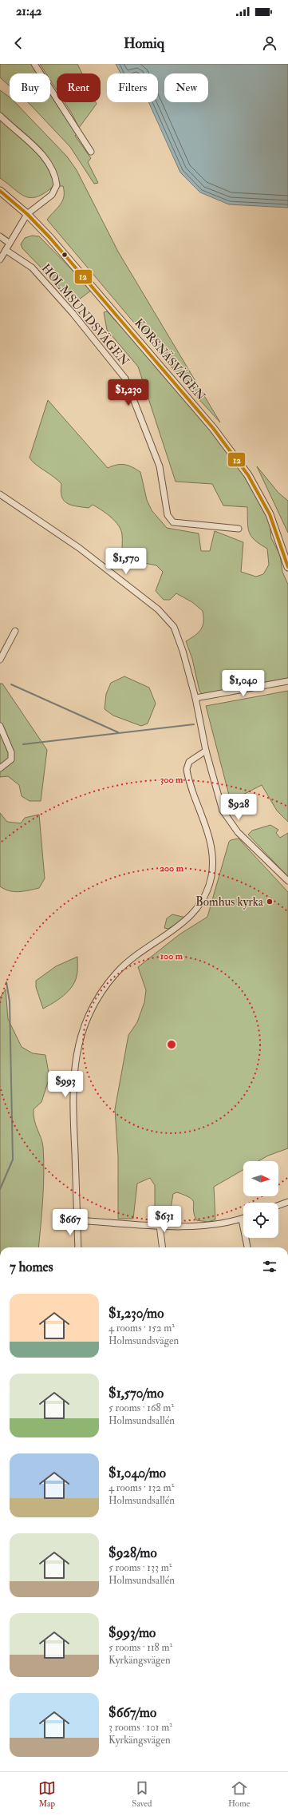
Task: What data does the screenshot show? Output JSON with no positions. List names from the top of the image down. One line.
{"streets":{"street":["HOLMSUNDSVÄGEN","KORSNÄSVÄGEN"]},"places":["Bomhus kyrka"],"lines":["transit line 12"],"north":"right","page":{"status":"21:42","header":"Homiq","chip":["Buy","Rent","Filters","New"],"price":["$1,230","$1,570","$1,040","$928","$993","$631","$667"],"heading":"7 homes","list":[{"name":"$1,230/mo","note":"4 rooms · 152 m² · Holmsundsvägen"},{"name":"$1,570/mo","note":"5 rooms · 168 m² · Holmsundsallén"},{"name":"$1,040/mo","note":"4 rooms · 132 m² · Holmsundsallén"},{"name":"$928/mo","note":"5 rooms · 133 m² · Holmsundsallén"},{"name":"$993/mo","note":"5 rooms · 118 m² · Kyrkängsvägen"},{"name":"$667/mo","note":"3 rooms · 101 m² · Kyrkängsvägen"}],"tabs":["Map","Saved","Home"]},"rings":["300 m","200 m","100 m"]}
